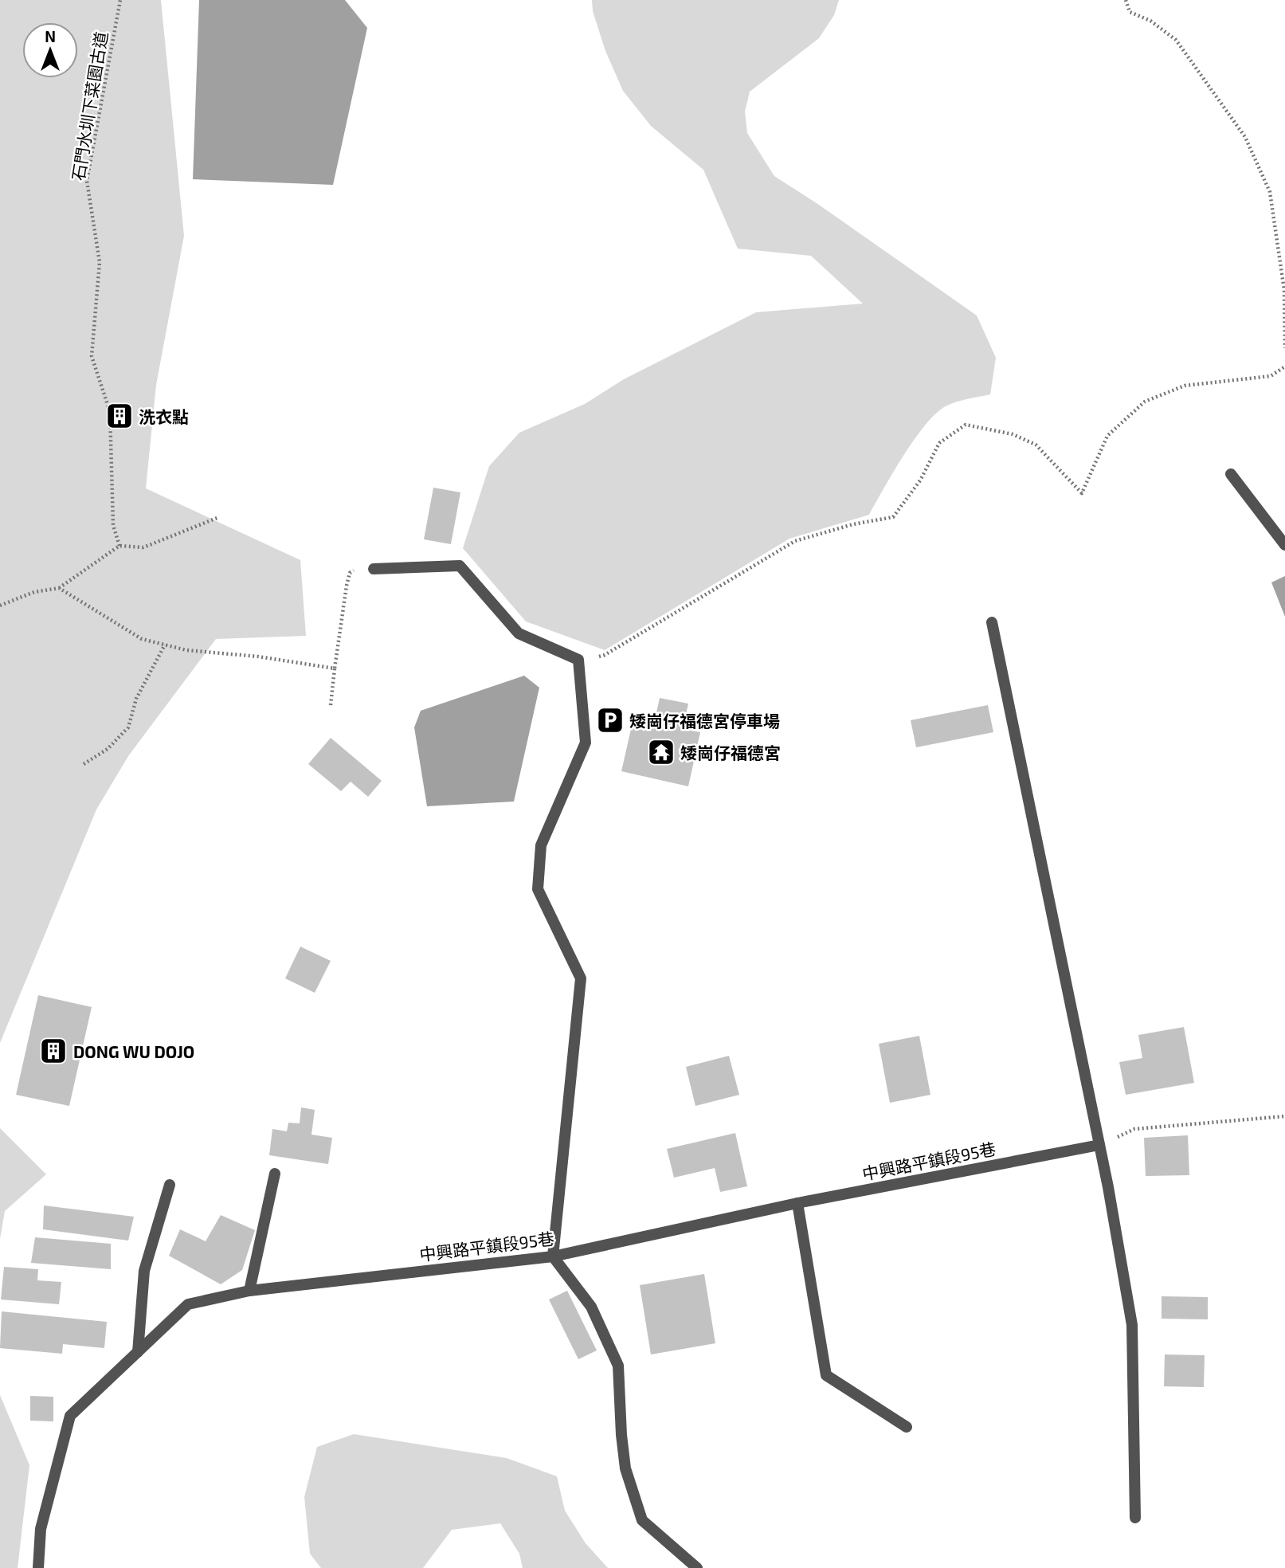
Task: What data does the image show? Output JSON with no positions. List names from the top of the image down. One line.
{"streets":{"street":["中興路平鎮段95巷"],"path":["石門水圳下菜園古道"]},"places":{"building":["洗衣點","DONG WU DOJO"],"parking":["矮崗仔福德宮停車場"],"temple":["矮崗仔福德宮"]},"north":"top"}
